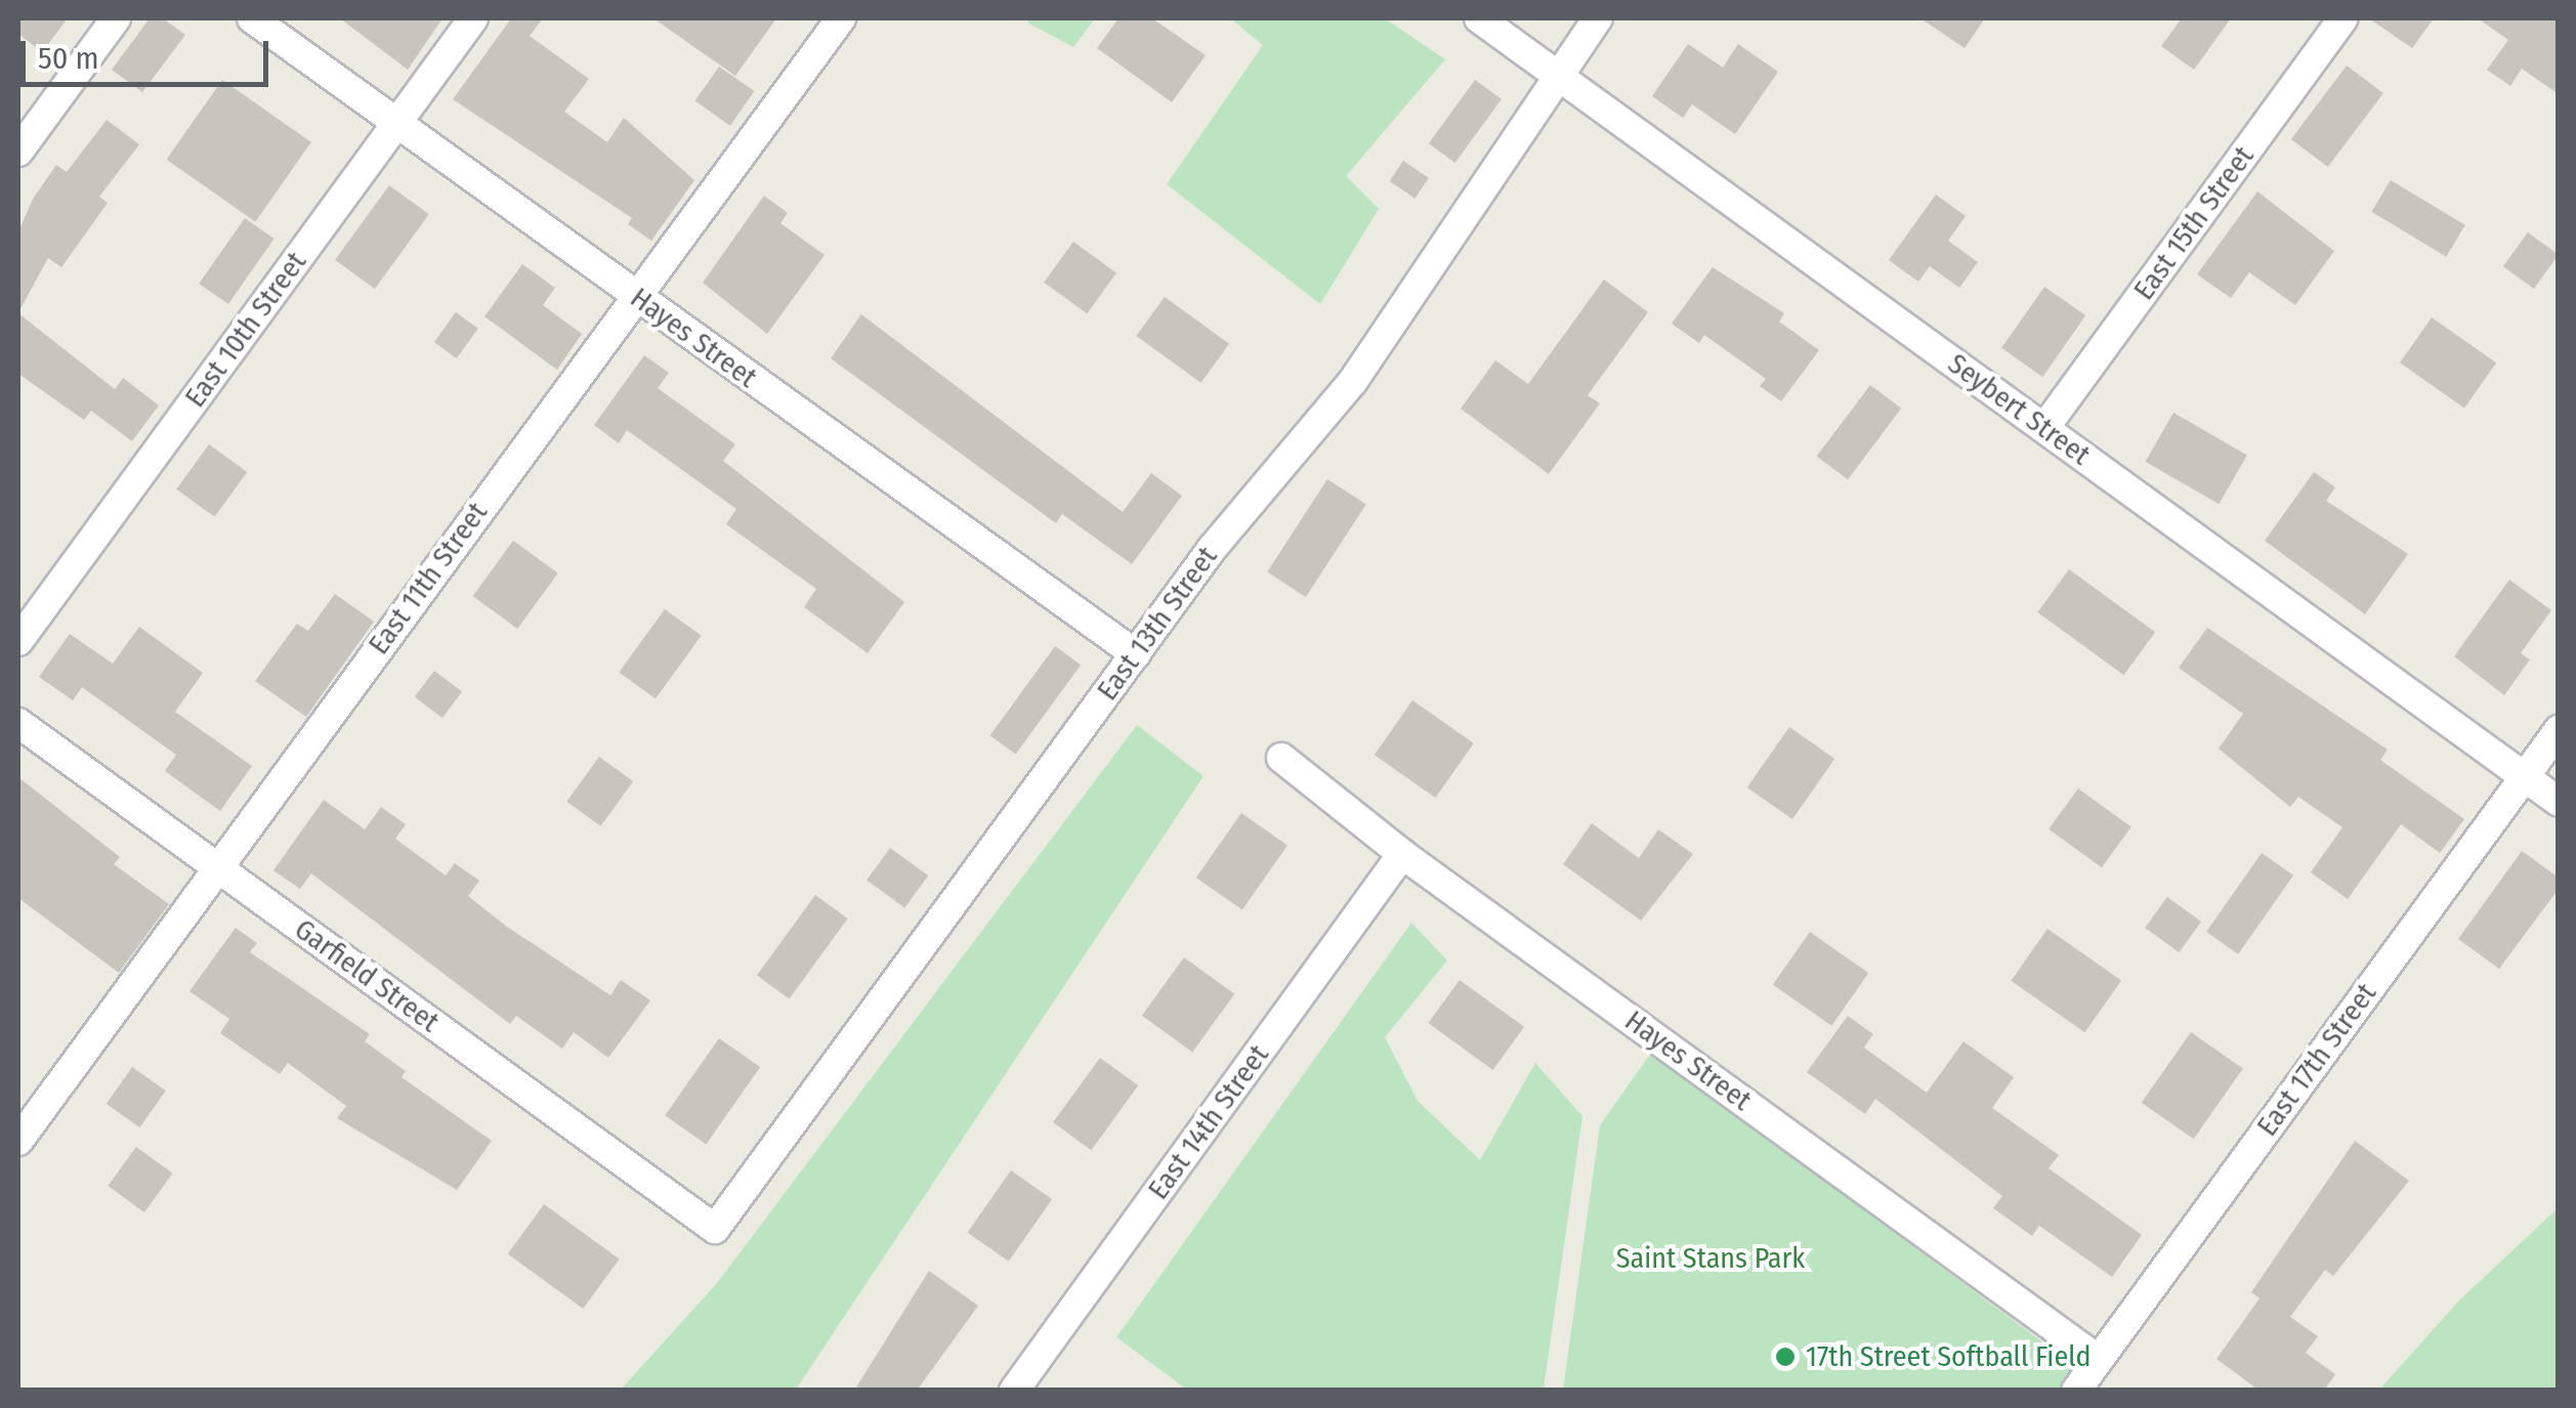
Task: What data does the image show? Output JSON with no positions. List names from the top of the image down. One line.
{"streets":{"street":["East 15th Street","East 10th Street","Hayes Street","Seybert Street","East 11th Street","East 13th Street","Garfield Street","East 17th Street","East 14th Street"]},"crossings":[["East 15th Street","Seybert Street"],["East 10th Street","Hayes Street"],["Hayes Street","East 11th Street"],["Hayes Street","East 13th Street"],["Hayes Street","East 17th Street"],["Hayes Street","East 14th Street"],["Seybert Street","East 13th Street"],["Seybert Street","East 17th Street"],["East 11th Street","Garfield Street"],["East 13th Street","Garfield Street"]],"parks":["Saint Stans Park"],"places":["17th Street Softball Field"],"scale_bar":"50 m"}
